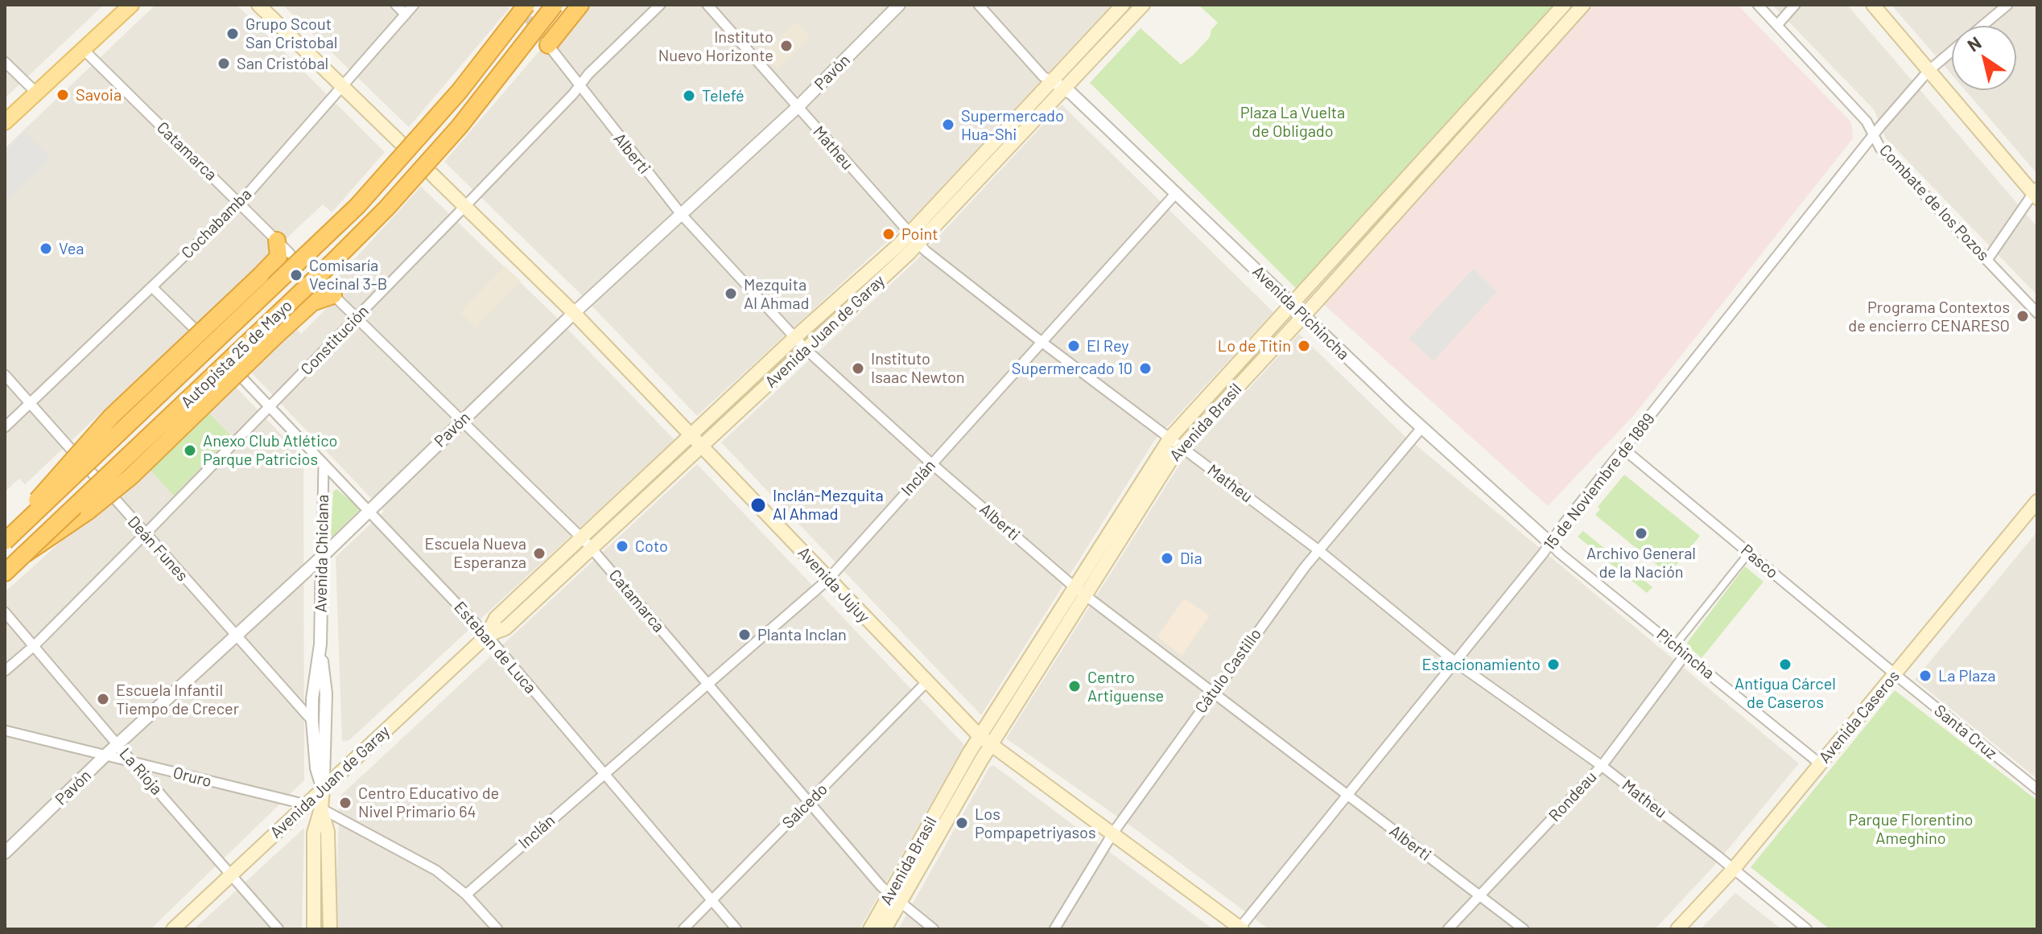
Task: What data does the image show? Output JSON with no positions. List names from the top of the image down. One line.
{"streets":{"highway":["Autopista 25 de Mayo"],"main road":["Avenida Juan de Garay","Avenida Brasil","Avenida Chiclana","Avenida Jujuy","Avenida Caseros"],"street":["Pavón","Matheu","Catamarca","Alberti","Combate de los Pozos","Cochabamba","Avenida Pichincha","Constitución","Inclán","15 de Noviembre de 1889","Deán Funes","Pasco","Esteban de Luca","Pichincha","Cátulo Castillo","Santa Cruz","La Rioja","Oruro","Rondeau","Salcedo"]},"crossings":[["Pavón","Matheu"],["Pavón","Catamarca"],["Pavón","Alberti"],["Pavón","Deán Funes"],["Pavón","Avenida Chiclana"],["Pavón","Avenida Jujuy"],["Pavón","Esteban de Luca"],["Pavón","La Rioja"],["Pavón","Oruro"],["Matheu","Avenida Juan de Garay"],["Matheu","Avenida Brasil"],["Matheu","Inclán"],["Matheu","15 de Noviembre de 1889"],["Matheu","Cátulo Castillo"],["Matheu","Avenida Caseros"],["Matheu","Rondeau"],["Catamarca","Cochabamba"],["Catamarca","Avenida Juan de Garay"],["Catamarca","Constitución"],["Catamarca","Avenida Brasil"],["Catamarca","Inclán"],["Catamarca","Salcedo"],["Alberti","Avenida Juan de Garay"],["Alberti","Constitución"],["Alberti","Avenida Brasil"],["Alberti","Inclán"],["Alberti","15 de Noviembre de 1889"],["Alberti","Cátulo Castillo"],["Alberti","Rondeau"],["Combate de los Pozos","15 de Noviembre de 1889"],["Cochabamba","Deán Funes"],["Avenida Pichincha","Avenida Juan de Garay"],["Avenida Pichincha","Avenida Brasil"],["Avenida Pichincha","Inclán"],["Avenida Pichincha","15 de Noviembre de 1889"],["Avenida Pichincha","Pichincha"],["Avenida Pichincha","Cátulo Castillo"],["Avenida Juan de Garay","Avenida Chiclana"],["Avenida Juan de Garay","Avenida Jujuy"],["Avenida Juan de Garay","Esteban de Luca"],["Avenida Juan de Garay","La Rioja"],["Avenida Juan de Garay","Oruro"],["Constitución","Deán Funes"],["Constitución","Avenida Jujuy"],["Constitución","Esteban de Luca"],["Constitución","La Rioja"],["Avenida Brasil","Avenida Jujuy"],["Inclán","Avenida Jujuy"],["Inclán","Esteban de Luca"],["15 de Noviembre de 1889","Pasco"],["15 de Noviembre de 1889","Avenida Jujuy"],["15 de Noviembre de 1889","Pichincha"],["Deán Funes","Avenida Chiclana"],["Avenida Chiclana","Esteban de Luca"],["Pasco","Avenida Caseros"],["Pasco","Santa Cruz"],["Avenida Jujuy","Cátulo Castillo"],["Avenida Jujuy","Salcedo"],["Esteban de Luca","Salcedo"],["Pichincha","Avenida Caseros"],["Pichincha","Rondeau"],["Avenida Caseros","Santa Cruz"],["La Rioja","Oruro"]],"parks":["Plaza La Vuelta de Obligado","Parque Florentino Ameghino"],"places":["Grupo Scout San Cristobal","Instituto Nuevo Horizonte","San Cristóbal","Savoia","Telefé","Supermercado Hua-Shi","Point","Vea","Comisaría Vecinal 3-B","Mezquita Al Ahmad","Programa Contextos de encierro CENARESO","El Rey","Lo de Titin","Instituto Isaac Newton","Supermercado 10","Anexo Club Atlético Parque Patricios","Inclán-Mezquita Al Ahmad","Archivo General de la Nación","Coto","Escuela Nueva Esperanza","Dia","Planta Inclan","Estacionamiento","Antigua Cárcel de Caseros","La Plaza","Centro Artiguense","Escuela Infantil Tiempo de Crecer","Centro Educativo de Nivel Primario 64","Los Pompapetriyasos"],"north":"top left"}
